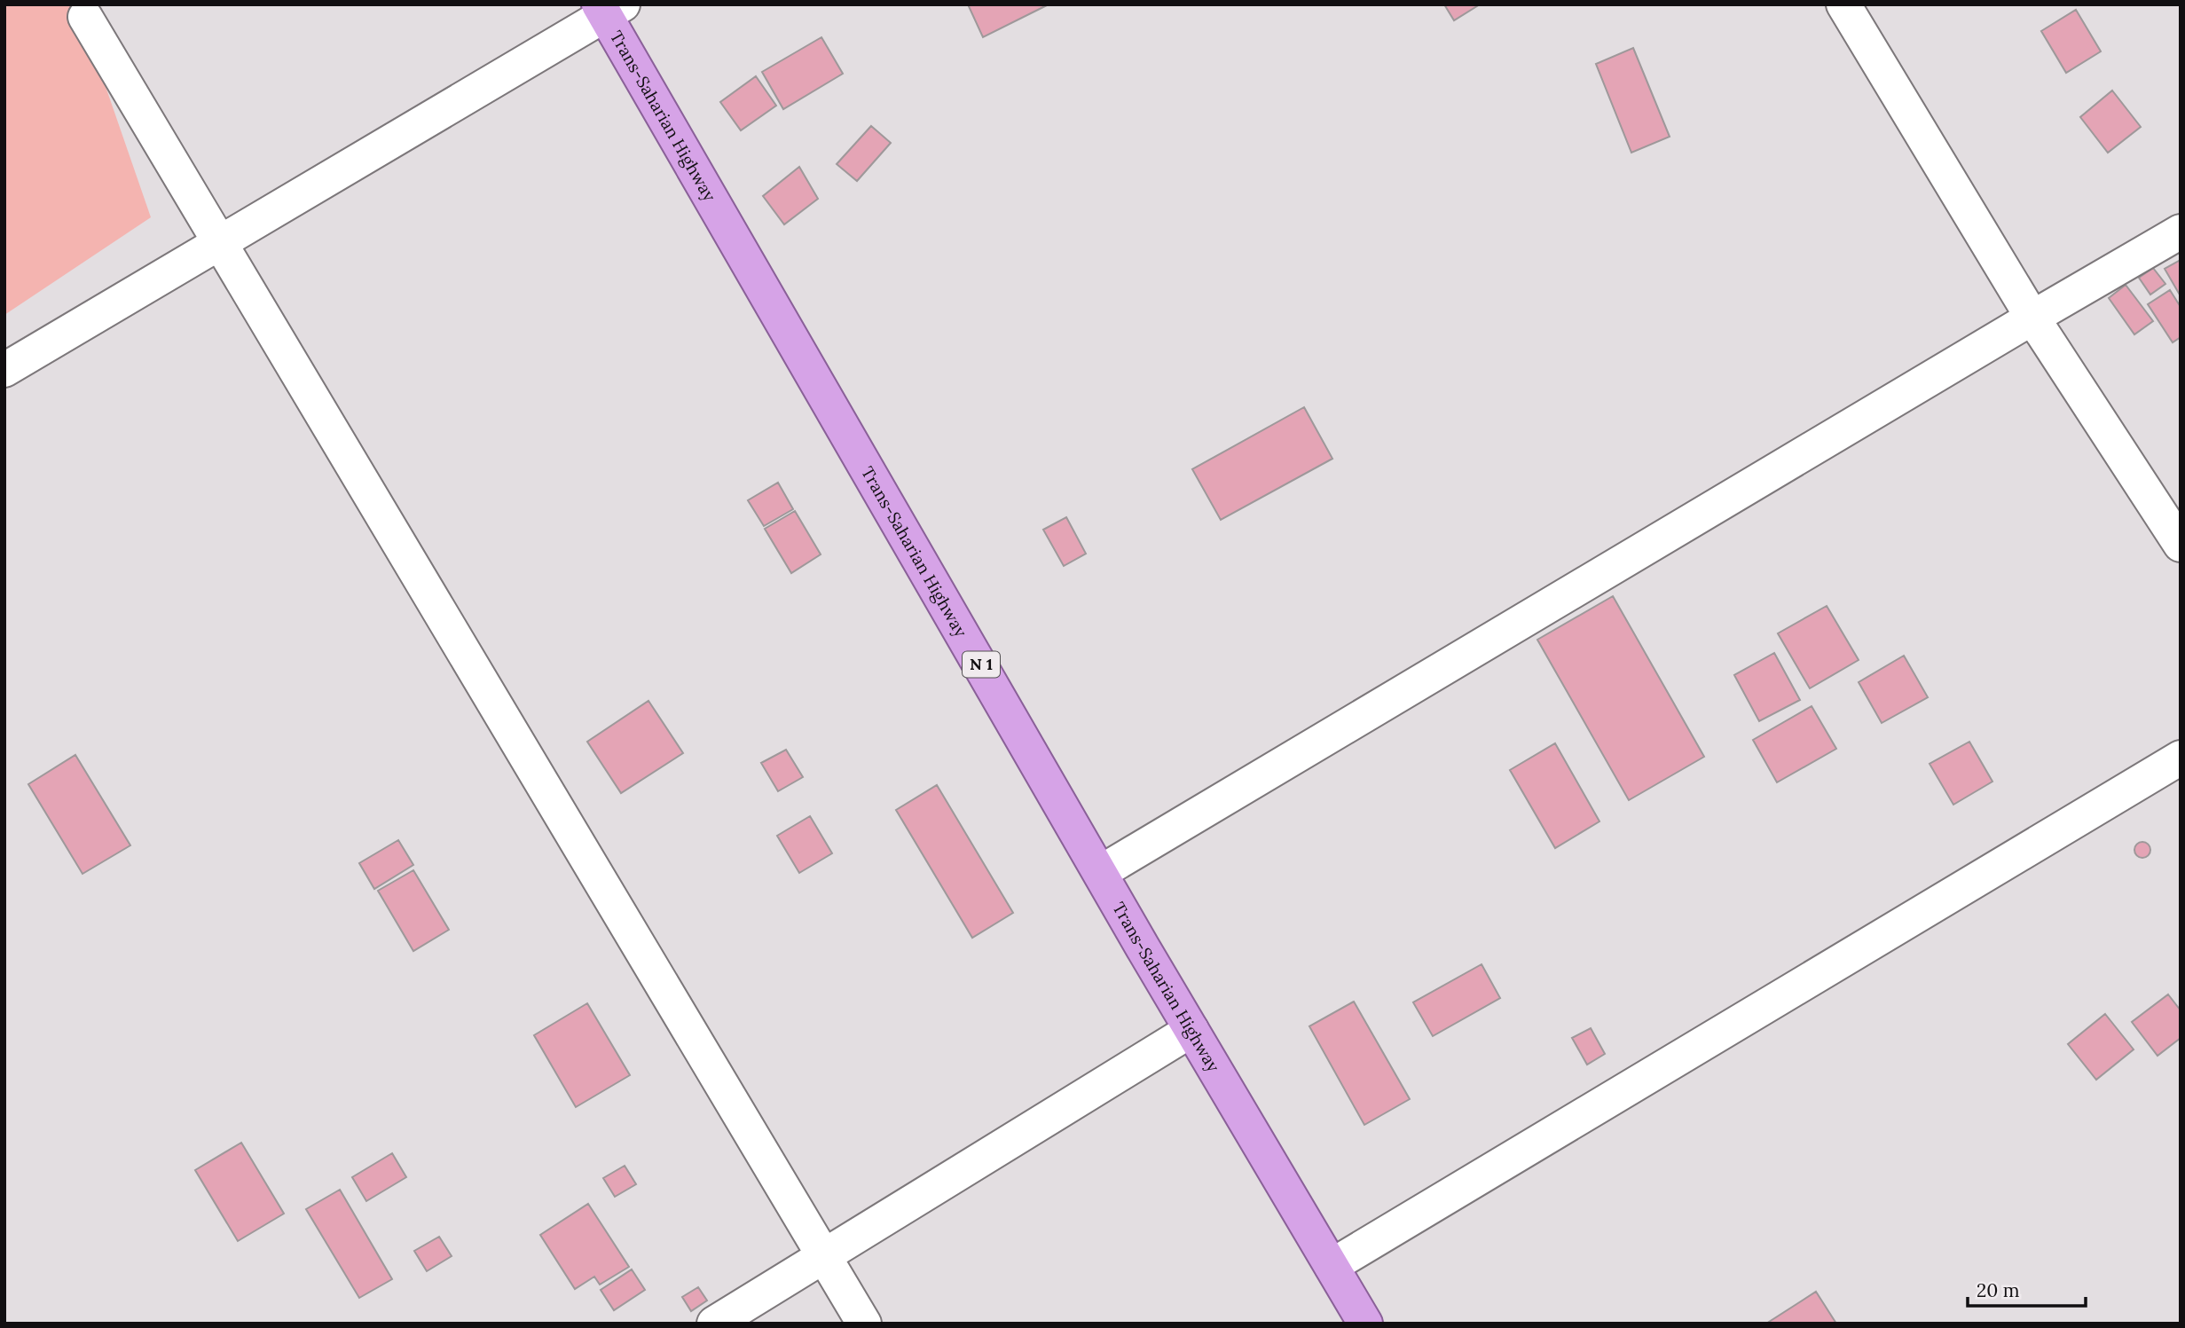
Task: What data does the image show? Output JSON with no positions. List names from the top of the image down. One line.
{"streets":{"highway":["Trans-Saharian Highway","N 1"]},"scale_bar":"20 m"}
